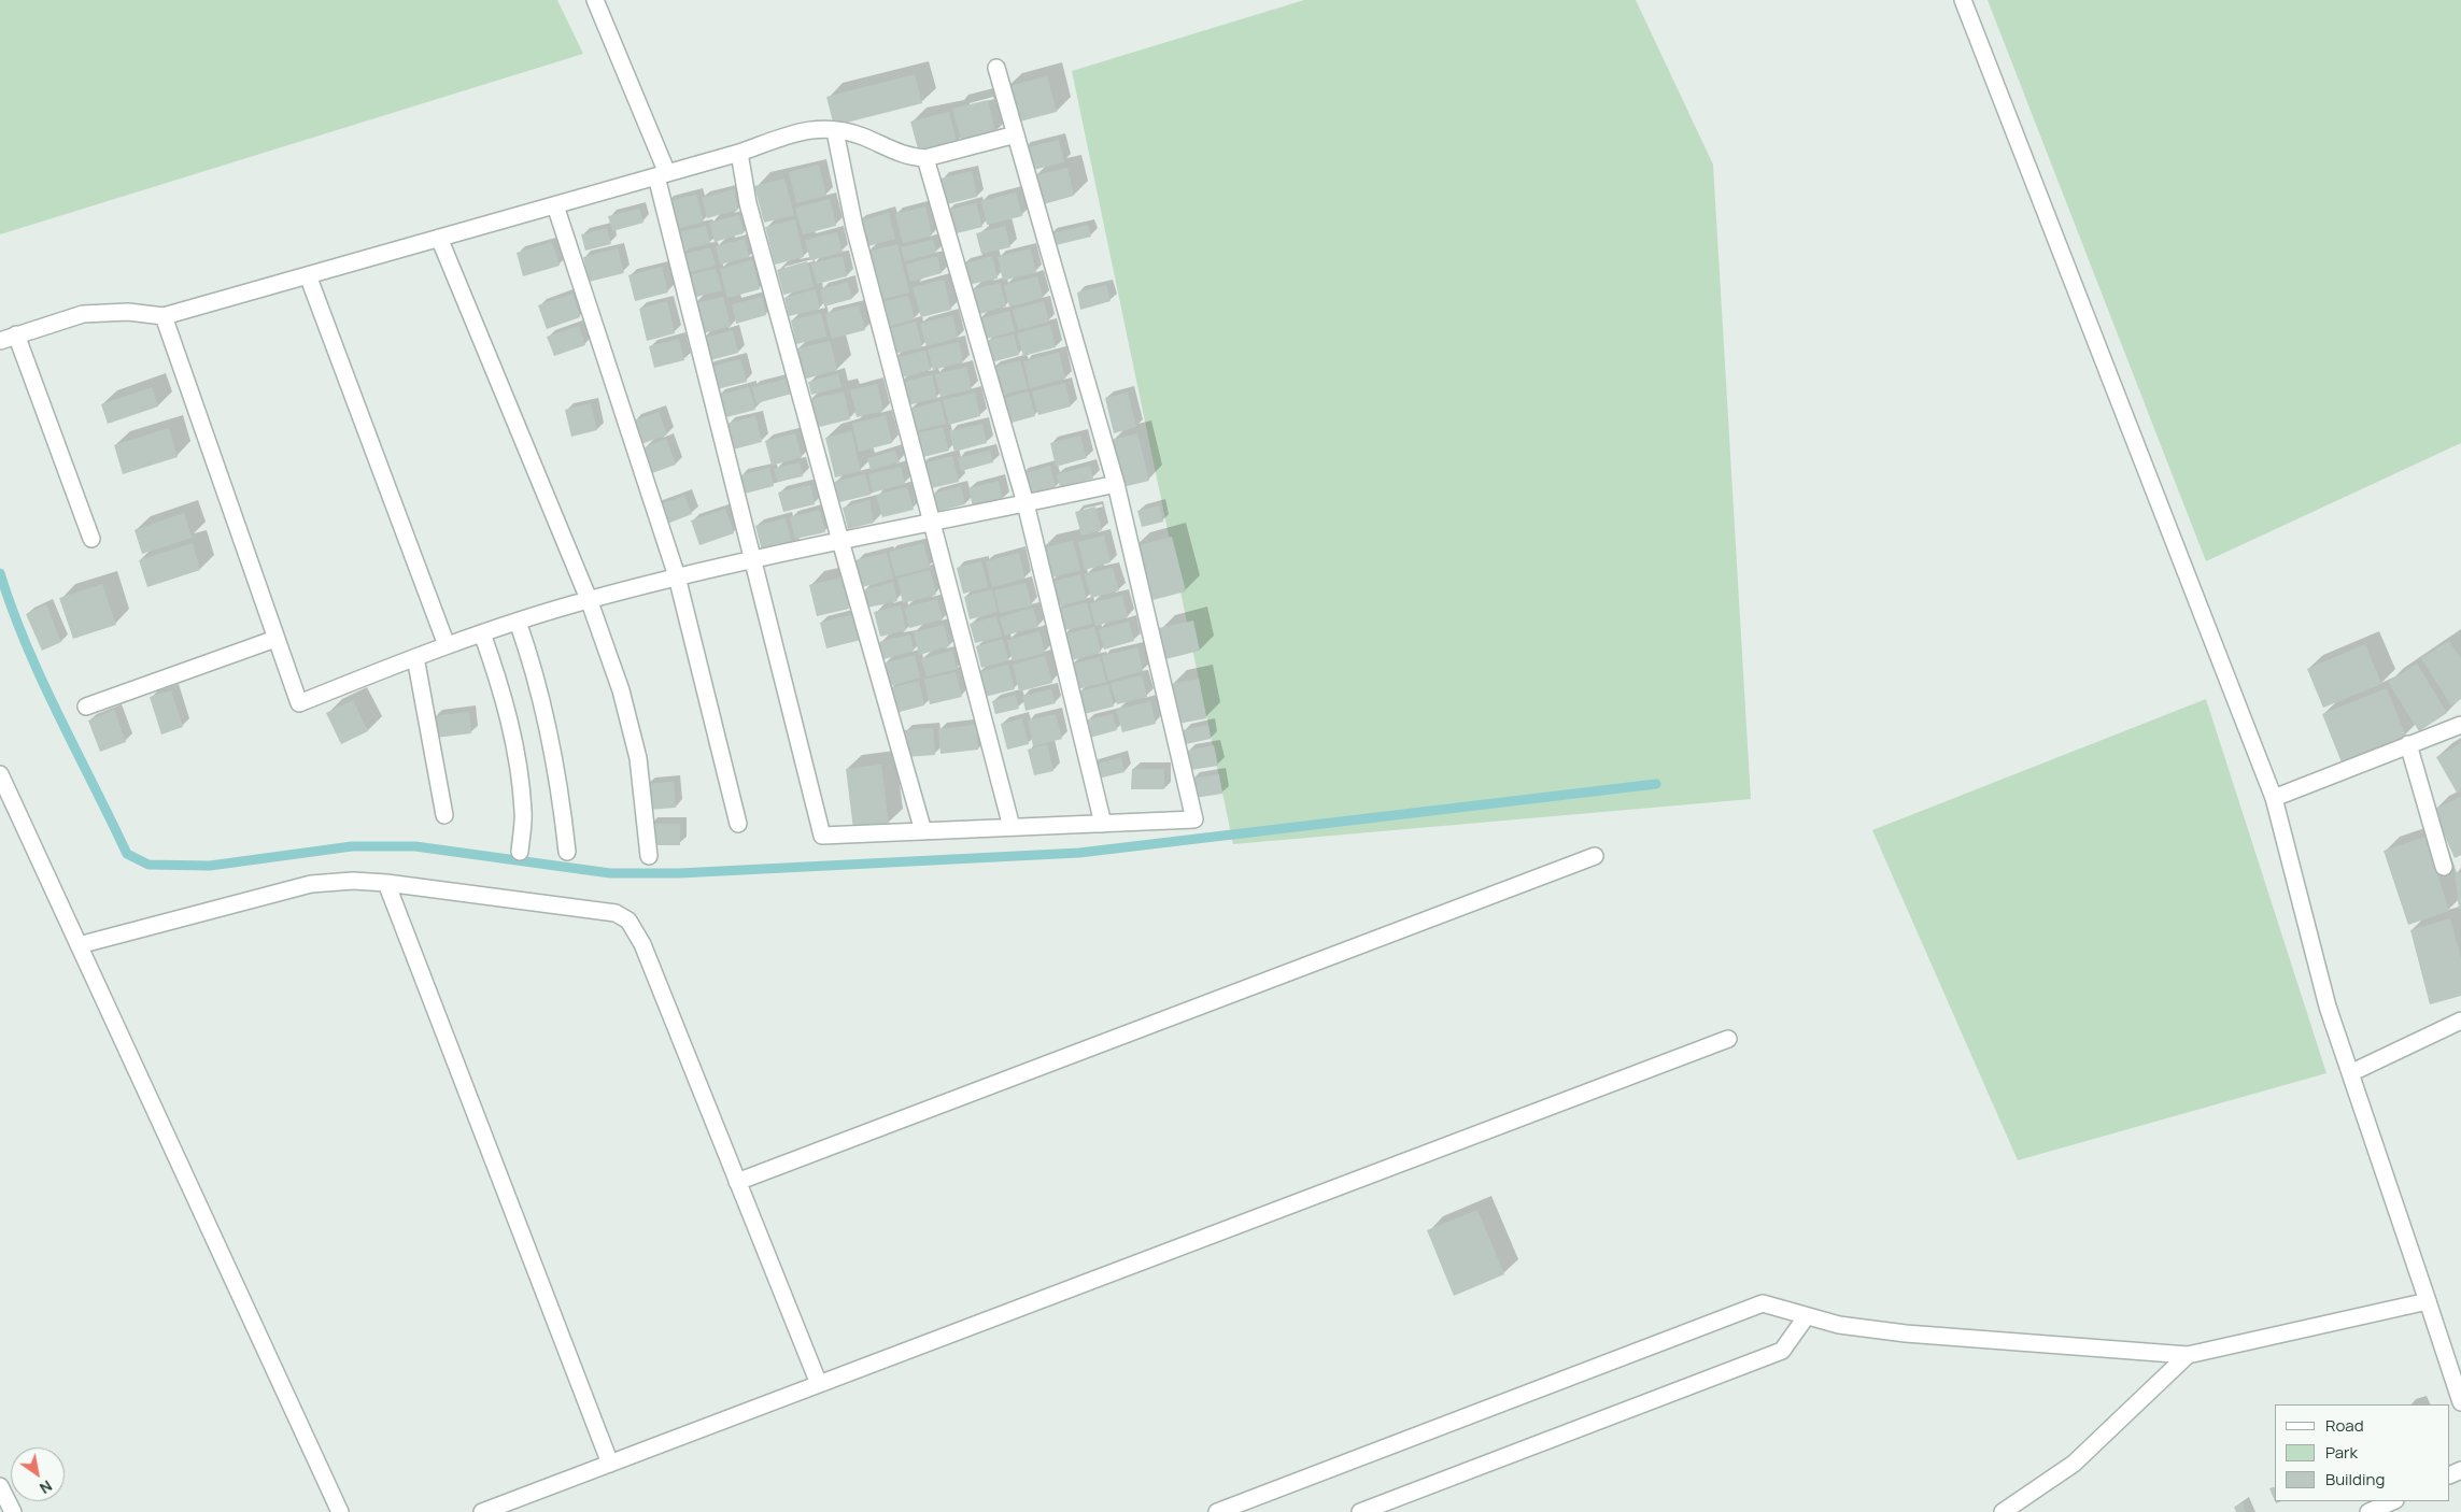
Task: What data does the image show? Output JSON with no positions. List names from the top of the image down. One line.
{"legend":["Road","Park","Building"],"north":"bottom right"}
